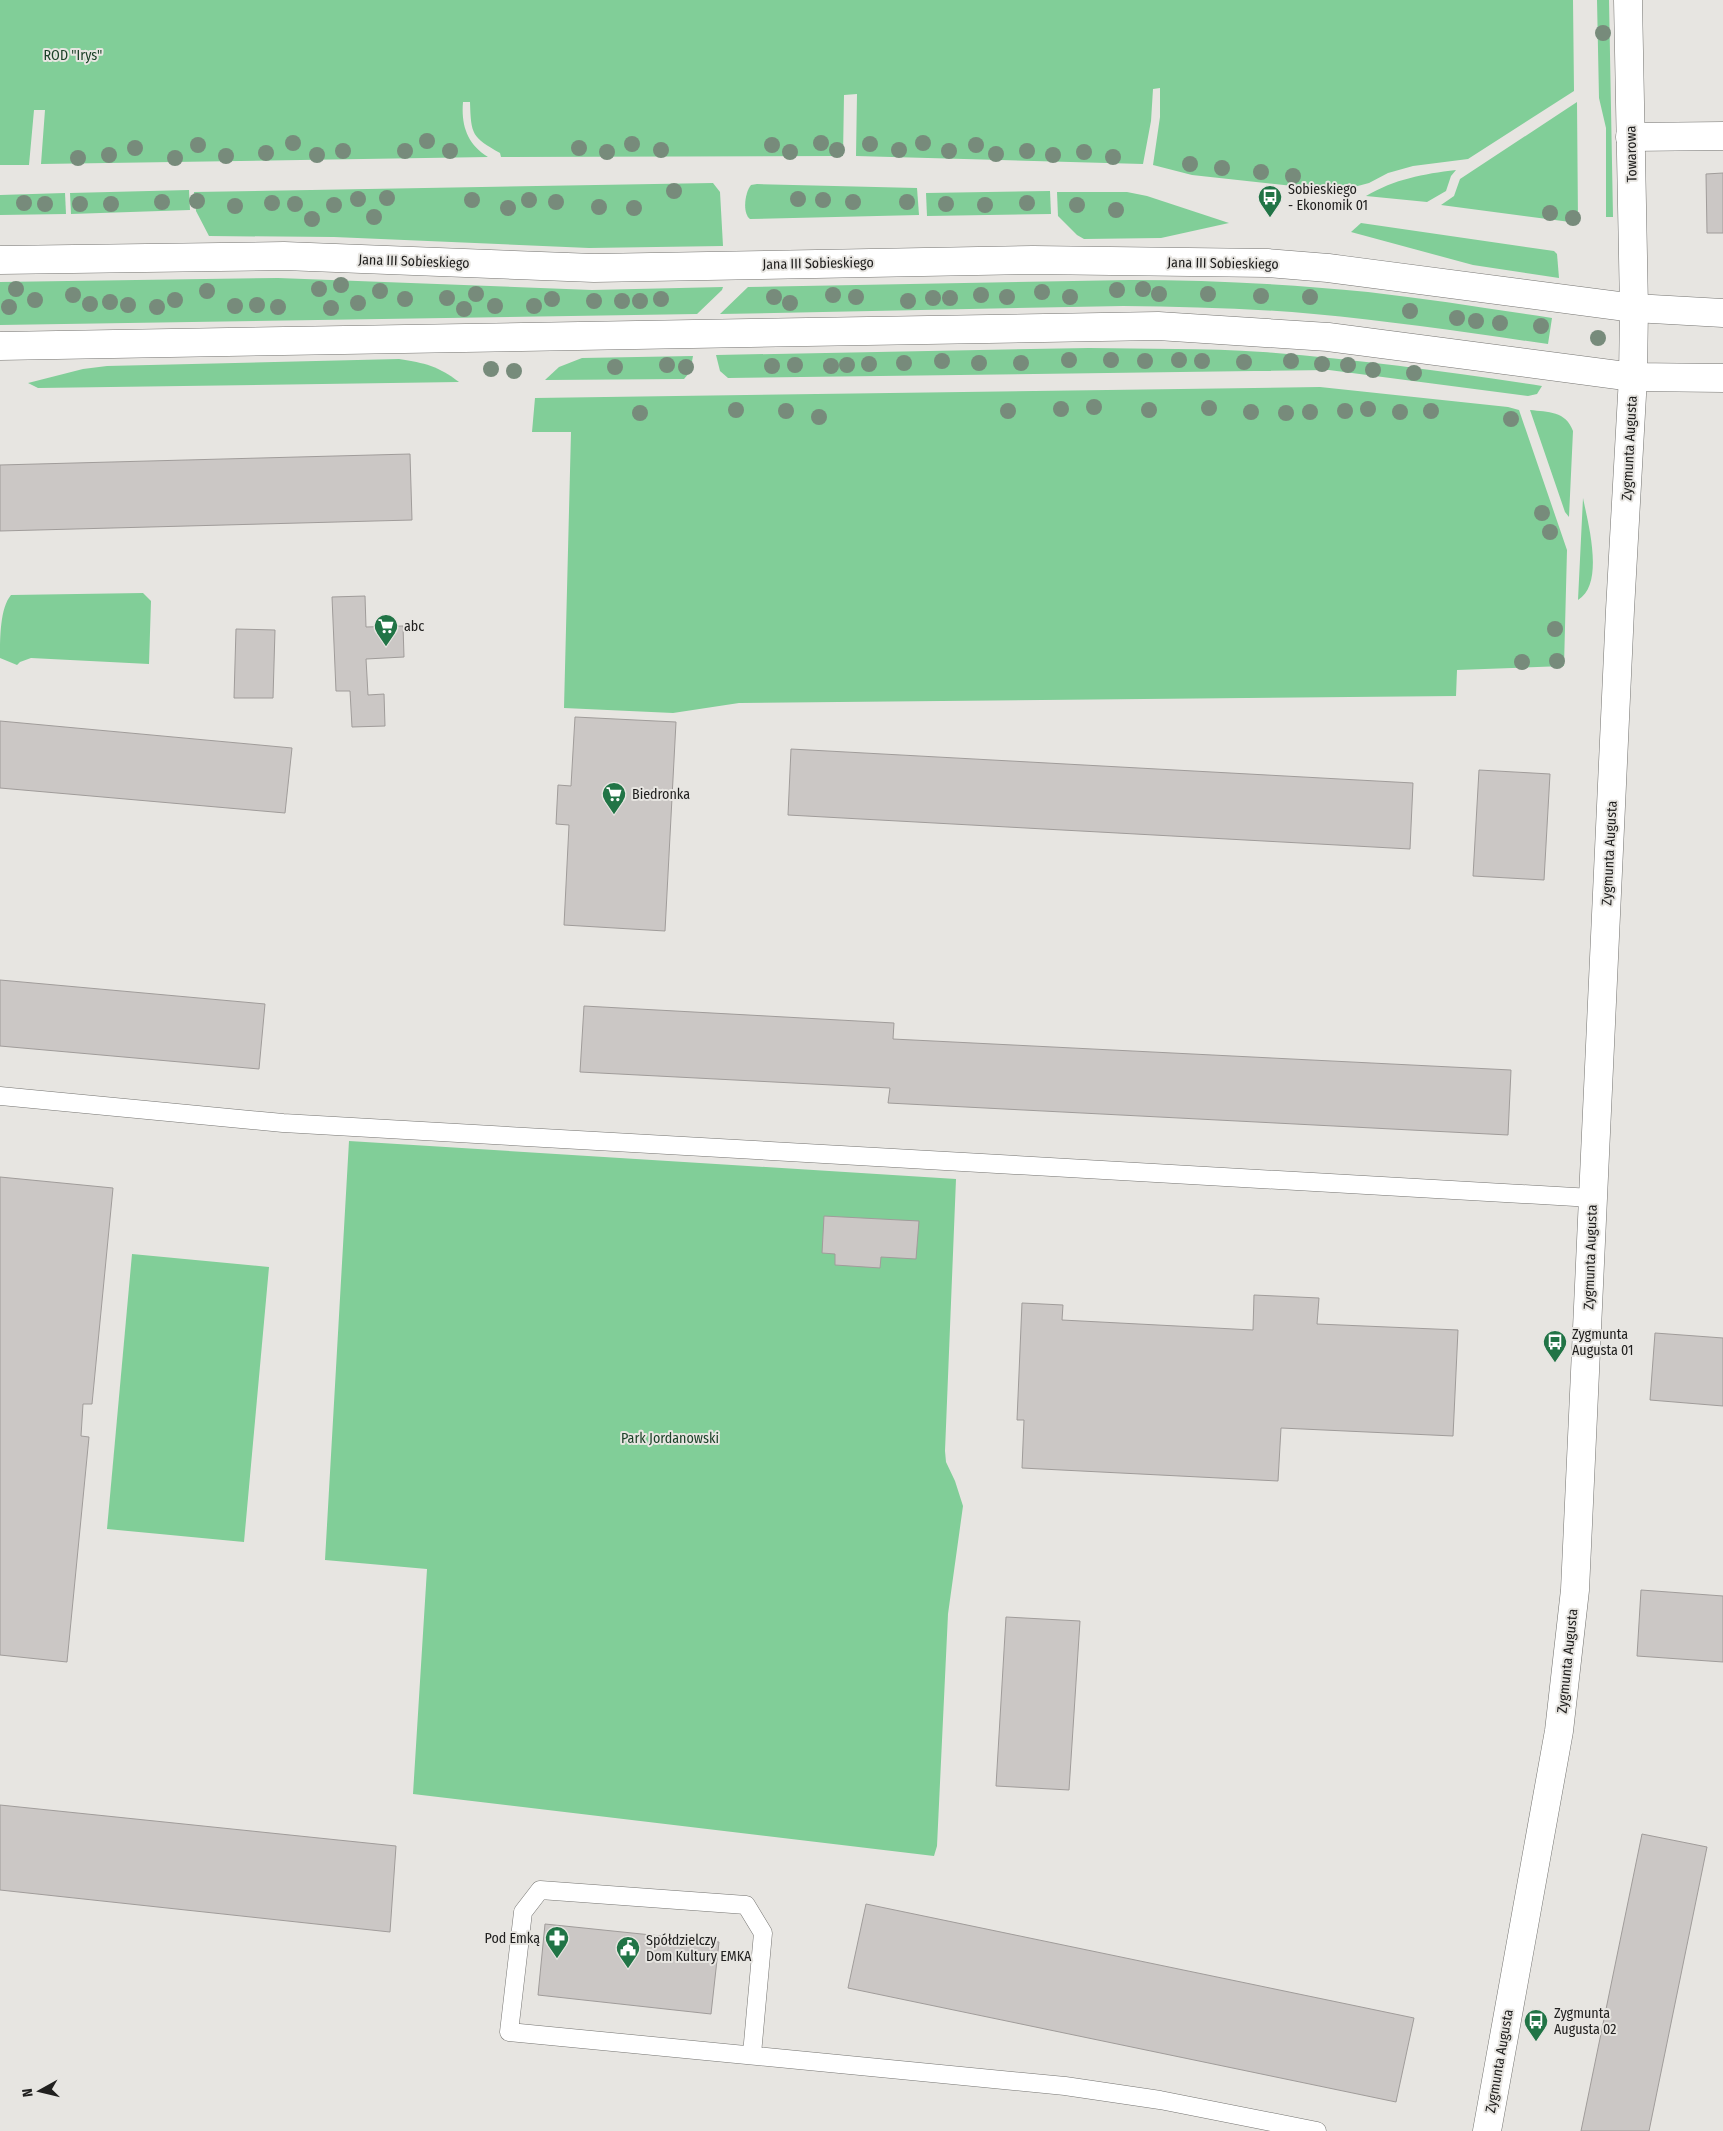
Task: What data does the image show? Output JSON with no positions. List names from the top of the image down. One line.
{"streets":{"street":["Towarowa","Jana III Sobieskiego","Zygmunta Augusta"]},"crossings":[["Towarowa","Jana III Sobieskiego"]],"parks":["ROD \"Irys\"","Park Jordanowski"],"places":{"bus stop":["Sobieskiego - Ekonomik 01","Zygmunta Augusta 01","Zygmunta Augusta 02"],"supermarket":["abc","Biedronka"],"pharmacy":["Pod Emką"],"public building":["Spółdzielczy Dom Kultury EMKA"]},"north":"left"}
